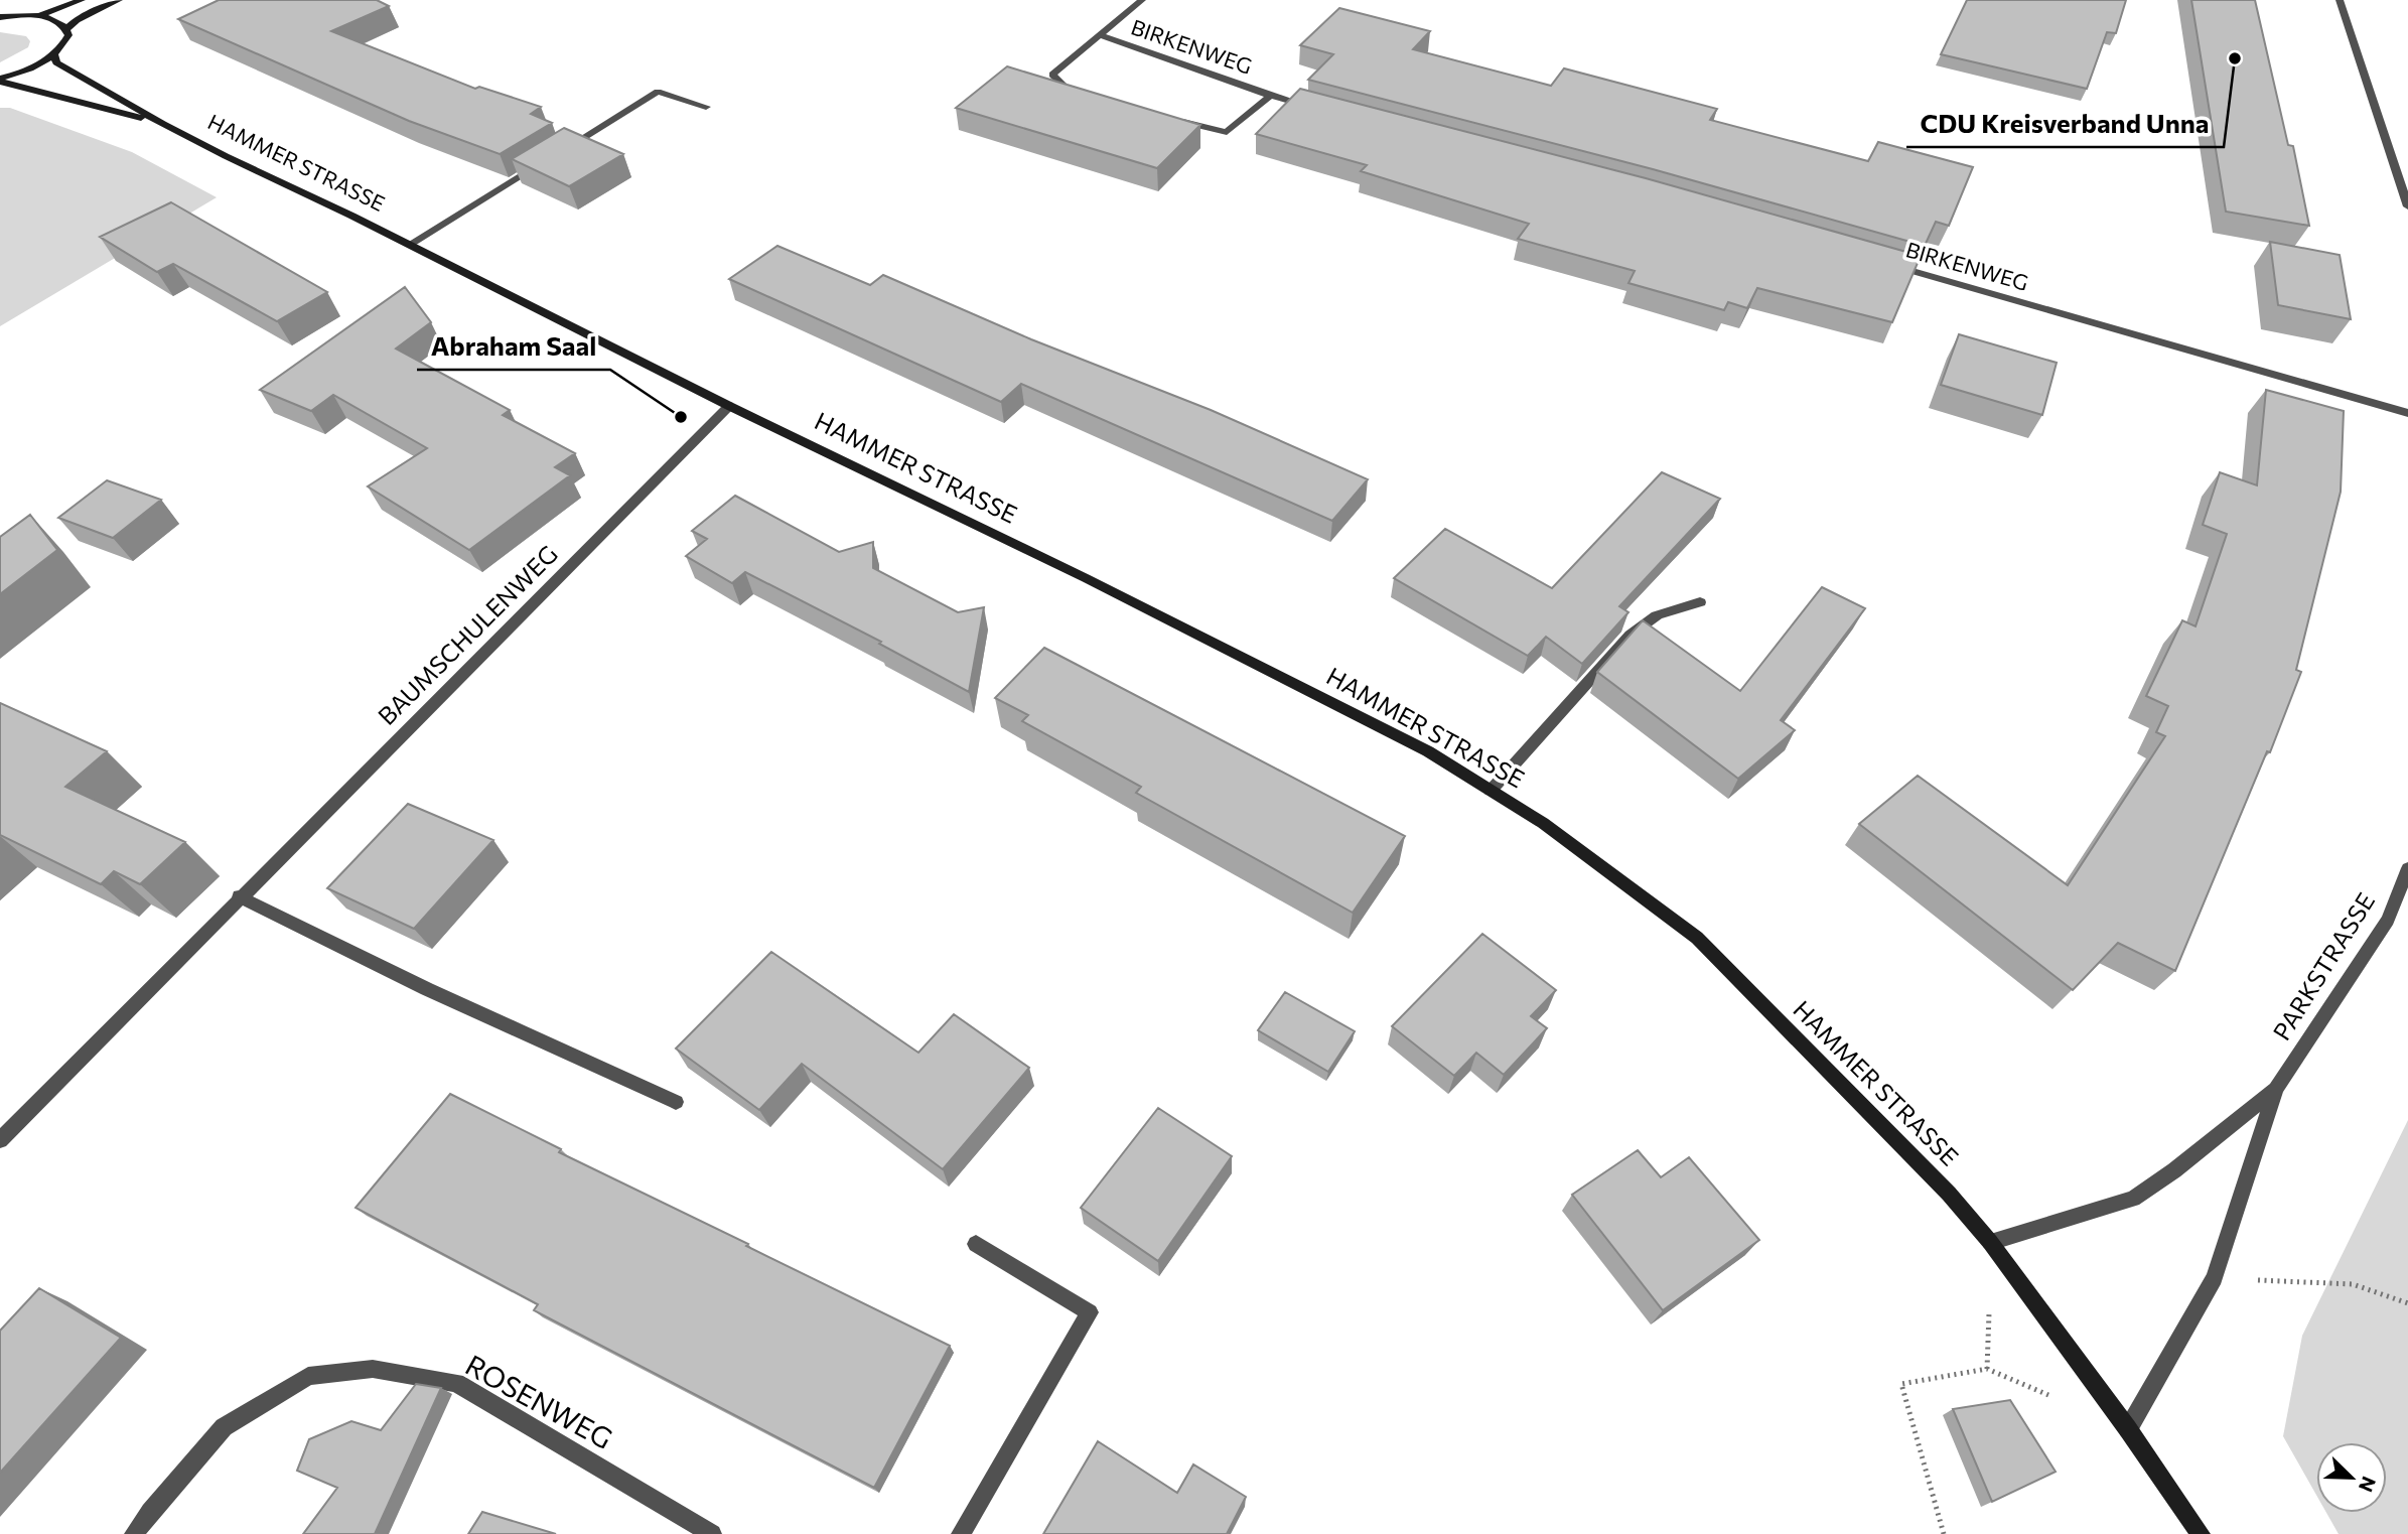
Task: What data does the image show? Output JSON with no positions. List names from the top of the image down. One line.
{"streets":{"main road":["HAMMER STRASSE"],"street":["BIRKENWEG","BAUMSCHULENWEG","PARKSTRASSE","ROSENWEG"]},"crossings":[["HAMMER STRASSE","BAUMSCHULENWEG"],["HAMMER STRASSE","PARKSTRASSE"]],"places":["CDU Kreisverband Unna","Abraham Saal"],"north":"bottom right"}
